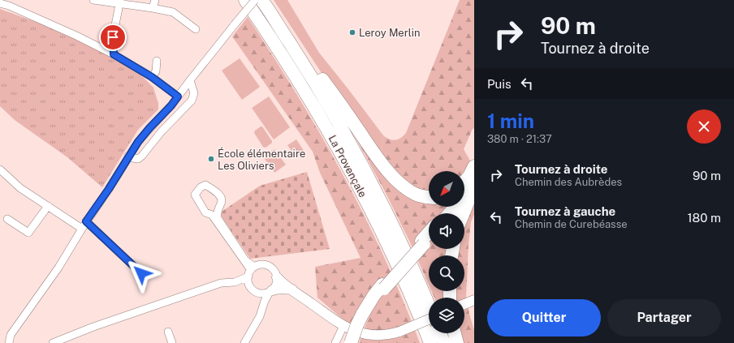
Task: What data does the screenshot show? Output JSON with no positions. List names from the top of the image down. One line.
{"streets":{"highway":["La Provençale"]},"places":["Leroy Merlin","École élémentaire Les Oliviers"],"north":"bottom left","page":{"turn":["90 m","Tournez à droite"],"then":"Puis","heading":["1 min","380 m · 21:37"],"list":[{"name":"Tournez à droite","note":"Chemin des Aubrèdes","value":"90 m"},{"name":"Tournez à gauche","note":"Chemin de Curebéasse","value":"180 m"}],"buttons":["Quitter","Partager"]}}
